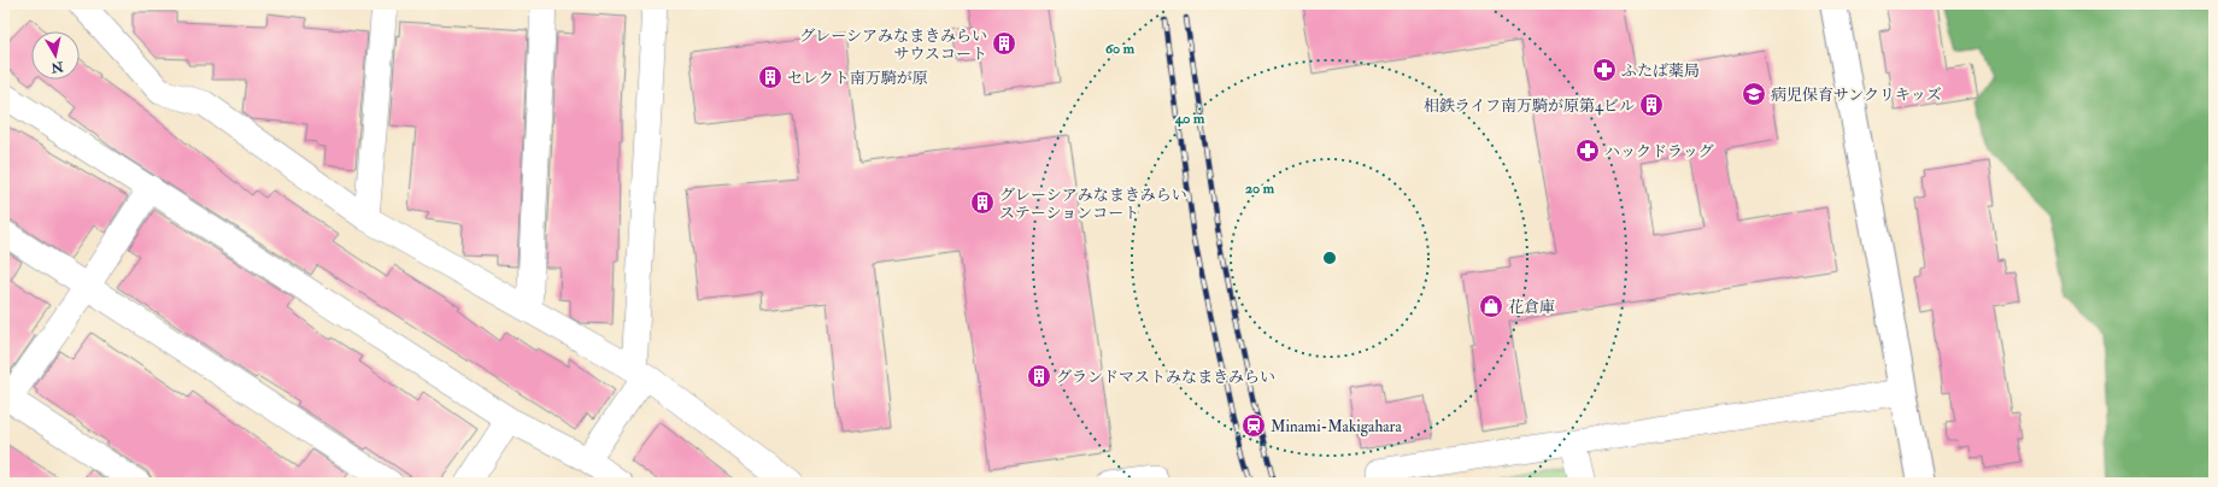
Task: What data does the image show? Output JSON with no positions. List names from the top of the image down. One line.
{"places":{"building":["グレーシアみなまきみらい サウスコート","セレクト南万騎が原","相鉄ライフ南万騎が原第4ビル","グレーシアみなまきみらい ステーションコート","グランドマストみなまきみらい"],"pharmacy":["ふたば薬局","ハックドラッグ"],"school or university":["病児保育サンクリキッズ"],"shop":["花倉庫"],"station":["Minami-Makigahara"]},"north":"bottom","rings":["60 m","40 m","20 m"]}
